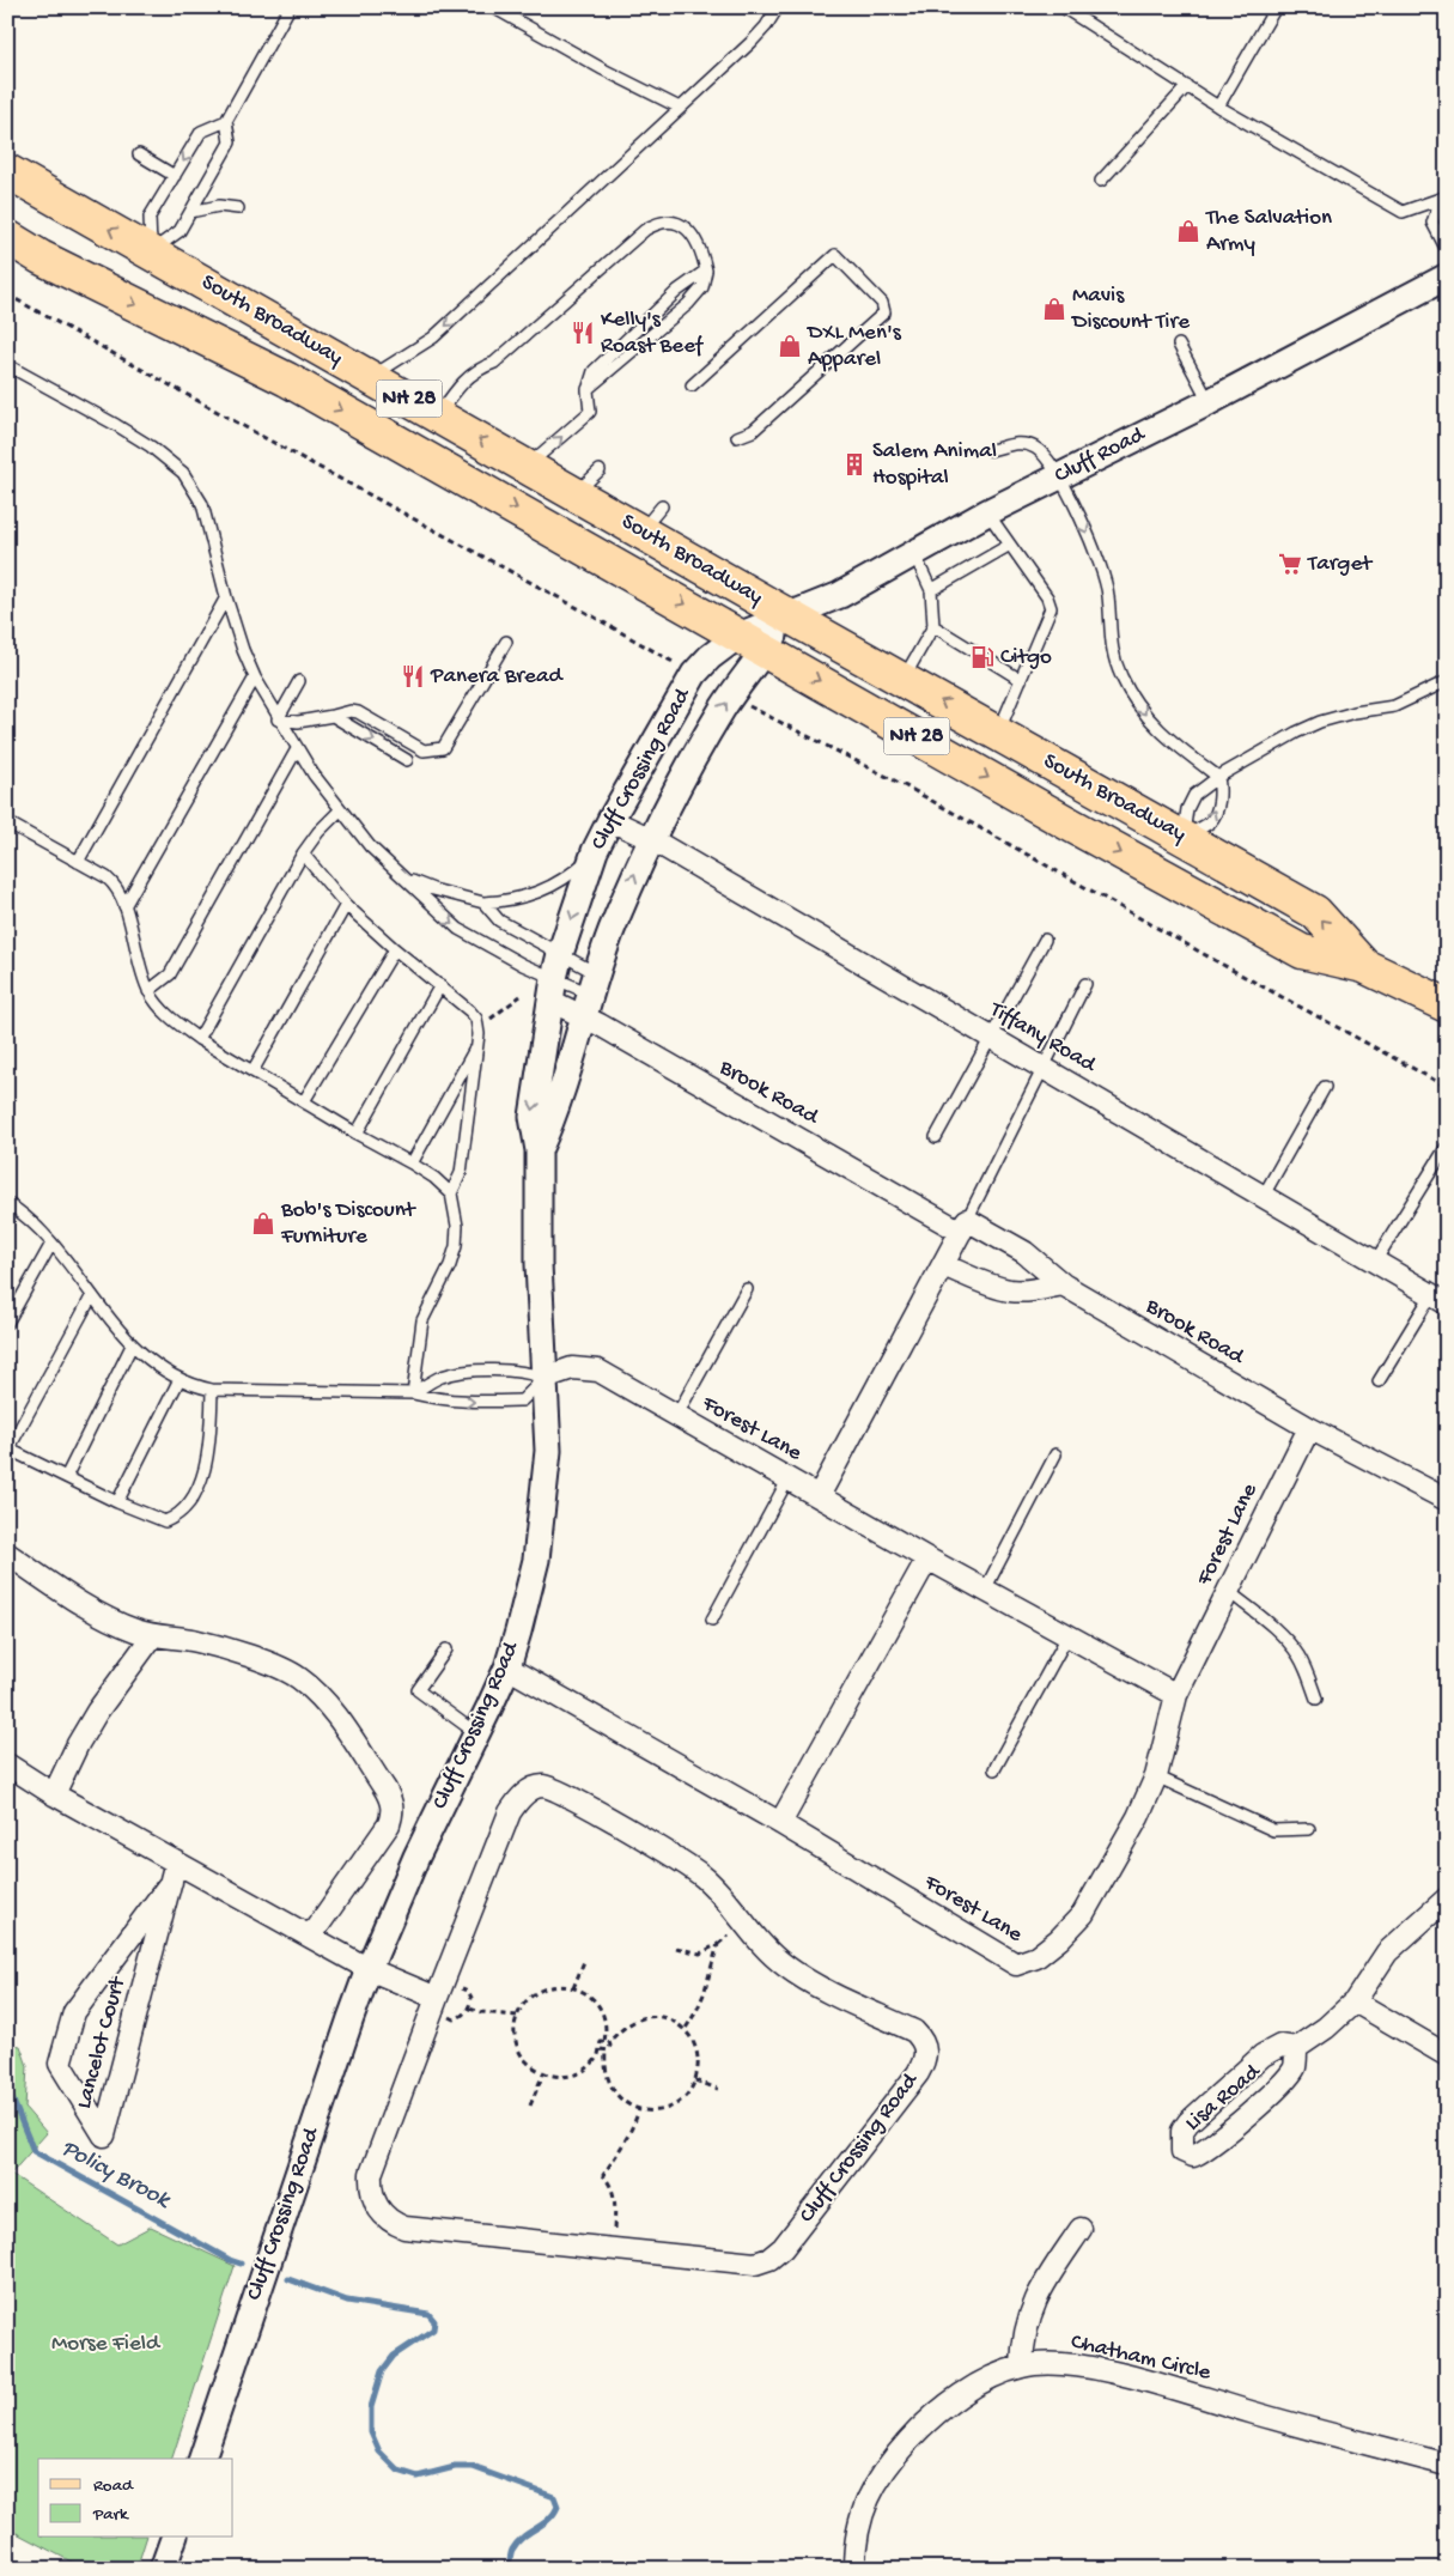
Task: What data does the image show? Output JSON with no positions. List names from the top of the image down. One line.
{"streets":{"main road":["South Broadway","NH 28"],"street":["Cluff Road","Cluff Crossing Road","Tiffany Road","Brook Road","Forest Lane","Lancelot Court","Lisa Road","Chatham Circle"]},"crossings":[["South Broadway","Cluff Road"],["South Broadway","Cluff Crossing Road"],["Cluff Road","Cluff Crossing Road"],["Cluff Crossing Road","Tiffany Road"],["Cluff Crossing Road","Brook Road"],["Cluff Crossing Road","Forest Lane"],["Brook Road","Forest Lane"]],"water":["Policy Brook"],"parks":["Morse Field"],"places":{"shop":["The Salvation Army","Mavis Discount Tire","DXL Men's Apparel","Bob's Discount Furniture"],"restaurant":["Kelly's Roast Beef","Panera Bread"],"building":["Salem Animal Hospital"],"supermarket":["Target"],"fuel station":["Citgo"]},"legend":["Road","Park"]}
